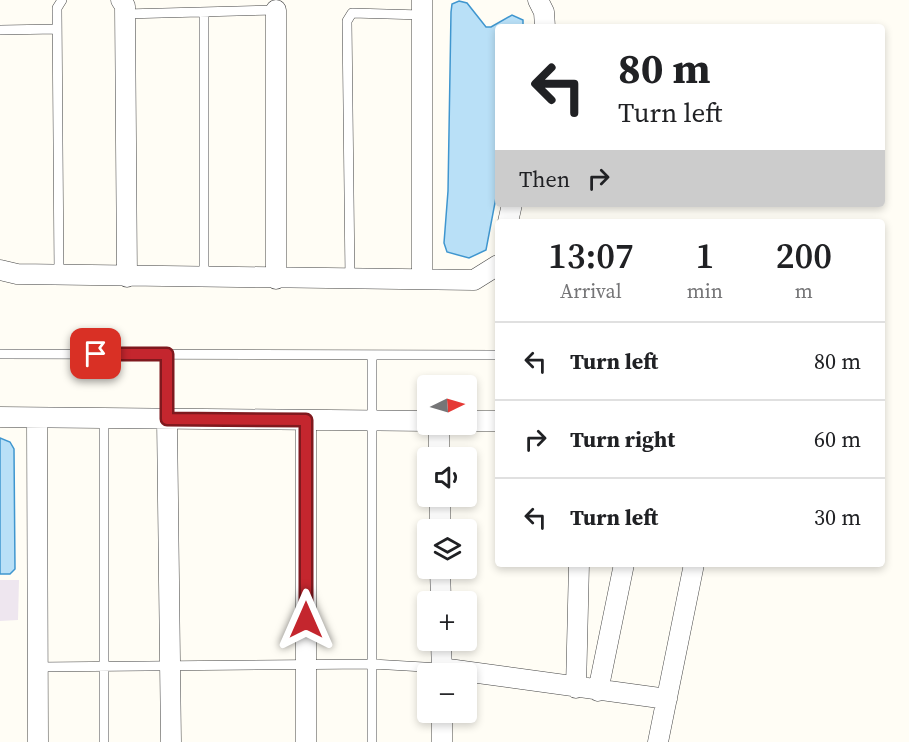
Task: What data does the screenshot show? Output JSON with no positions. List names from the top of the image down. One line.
{"north":"right","page":{"turn":["80 m","Turn left"],"then":"Then","eta":["13:07","Arrival","1","min","200","m"],"list":[{"name":"Turn left","value":"80 m"},{"name":"Turn right","value":"60 m"},{"name":"Turn left","value":"30 m"}],"map_buttons":["+","−"]}}
